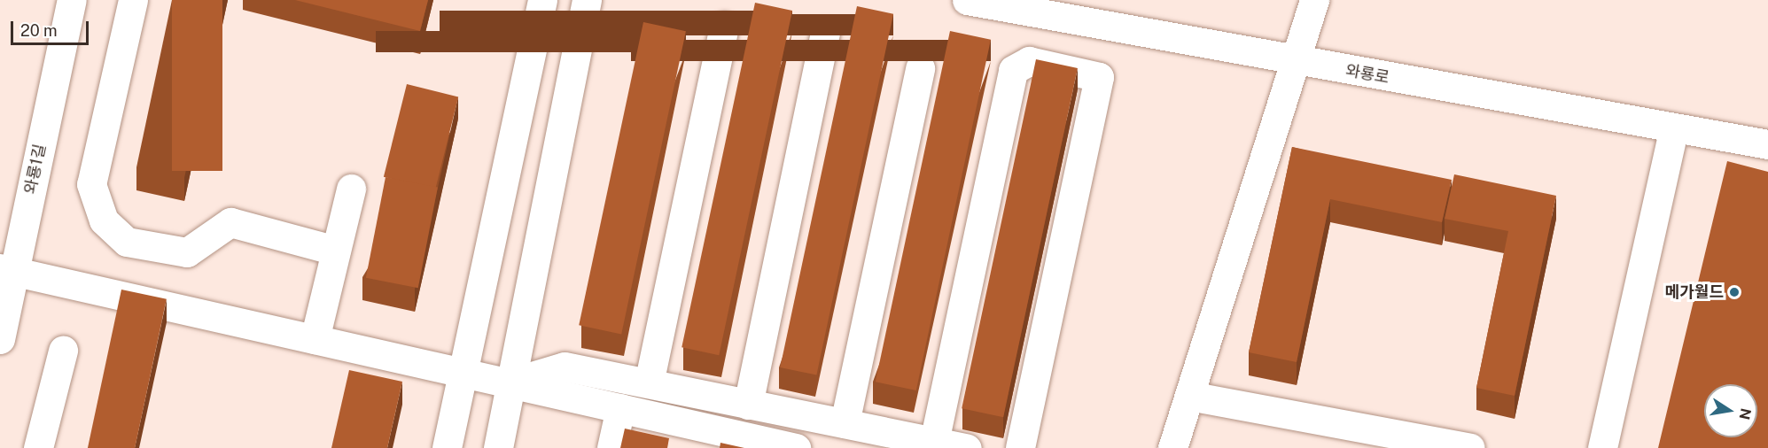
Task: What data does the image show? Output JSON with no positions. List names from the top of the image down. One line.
{"streets":{"street":["와룡로","와룡1길"]},"places":["메가월드"],"scale_bar":"20 m","north":"right"}
